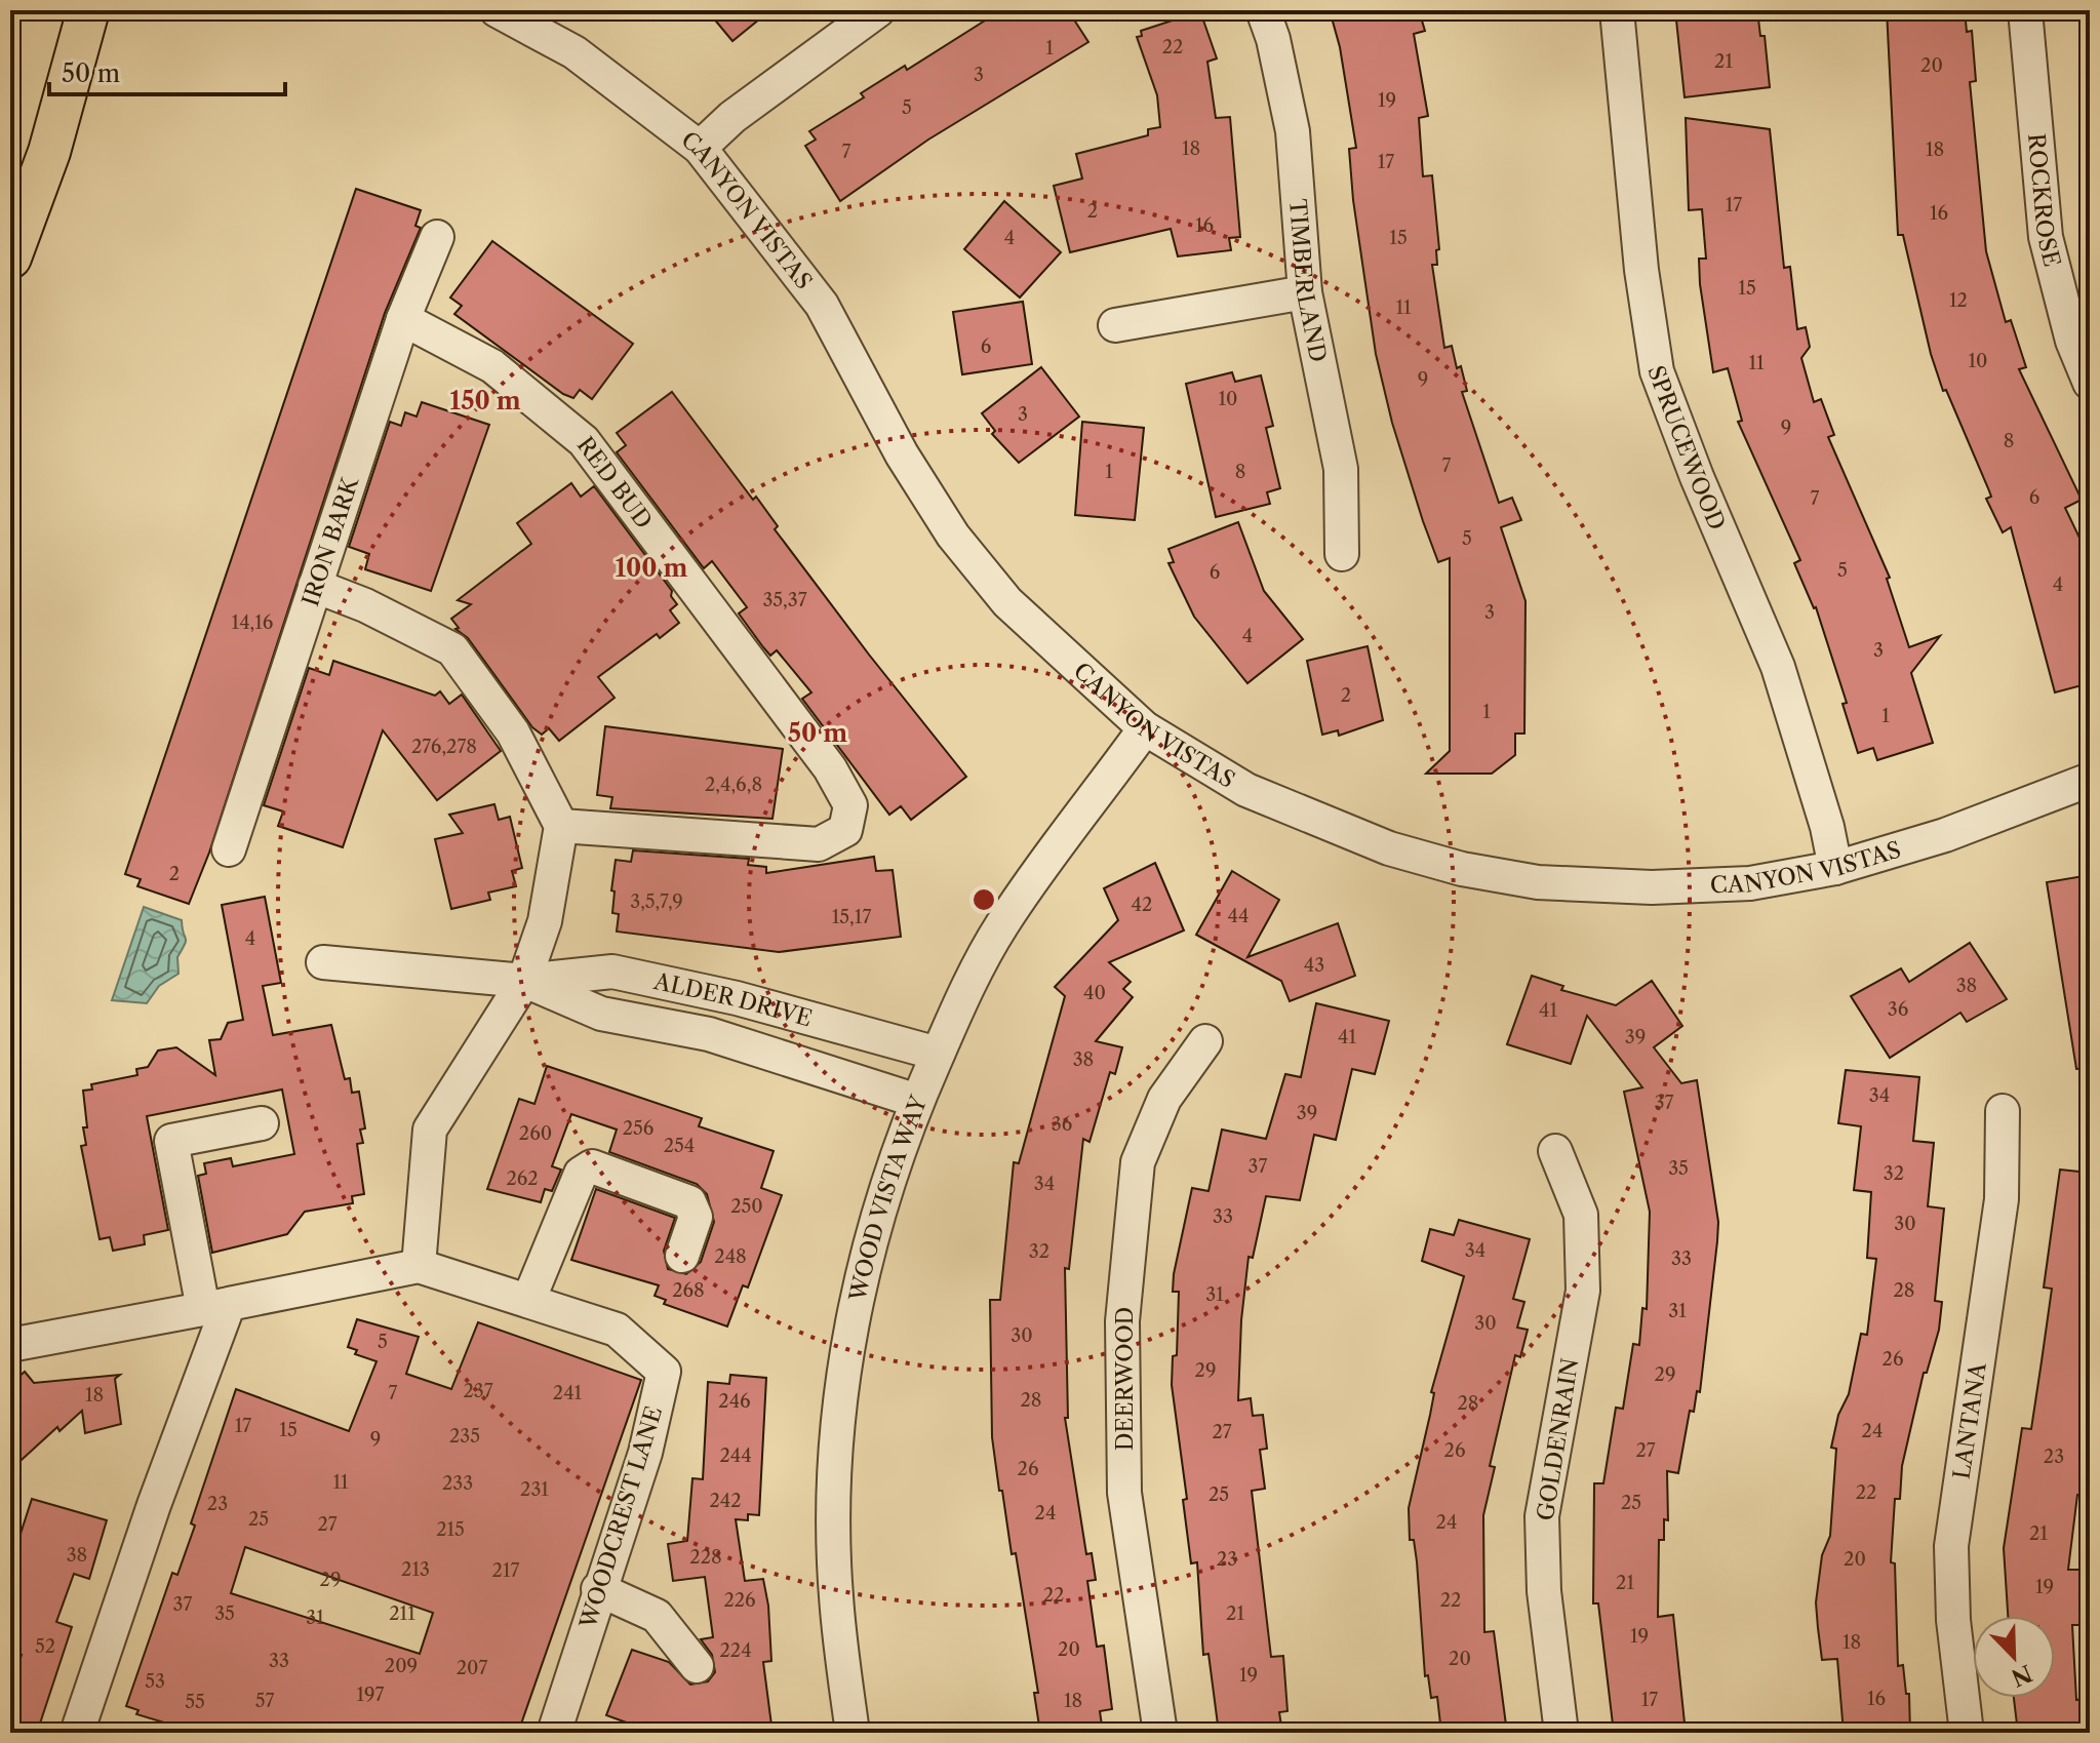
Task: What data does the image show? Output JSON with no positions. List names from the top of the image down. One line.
{"streets":{"street":["ROCKROSE","CANYON VISTAS","TIMBERLAND","SPRUCEWOOD","RED BUD","IRON BARK","ALDER DRIVE","WOOD VISTA WAY","DEERWOOD","LANTANA","GOLDENRAIN","WOODCREST LANE"]},"crossings":[["CANYON VISTAS","SPRUCEWOOD"],["CANYON VISTAS","WOOD VISTA WAY"],["RED BUD","IRON BARK"],["ALDER DRIVE","WOOD VISTA WAY"]],"house_numbers":["22","1","21","20","3","19","5","18","18","7","17","17","2","16","16","4","15","15","12","11","6","10","11","9","10","3","9","8","7","1","8","6","7","5","5","6","4","35,37","3","14,16","4","3","2","1","1","276,278","2,4,6,8","2","3,5,7,9","42","44","15,17","4","43","38","40","36","41","41","39","38","34","37","39","36","256","260","254","37","35","32","262","34","250","33","30","34","32","248","33","268","28","31","31","30","30","5","26","29","29","237","7","241","18","28","246","28","17","15","24","27","235","9","26","27","244","23","26","11","233","231","22","25","242","25","23","24","25","24","27","215","21","38","228","23","20","213","217","29","21","19","22","226","22","37","35","211","21","31","19","18","52","20","224","20","33","209","207","19","53","197","16","17","57","18","55"],"scale_bar":"50 m","north":"bottom right","rings":["150 m","100 m","50 m"]}
